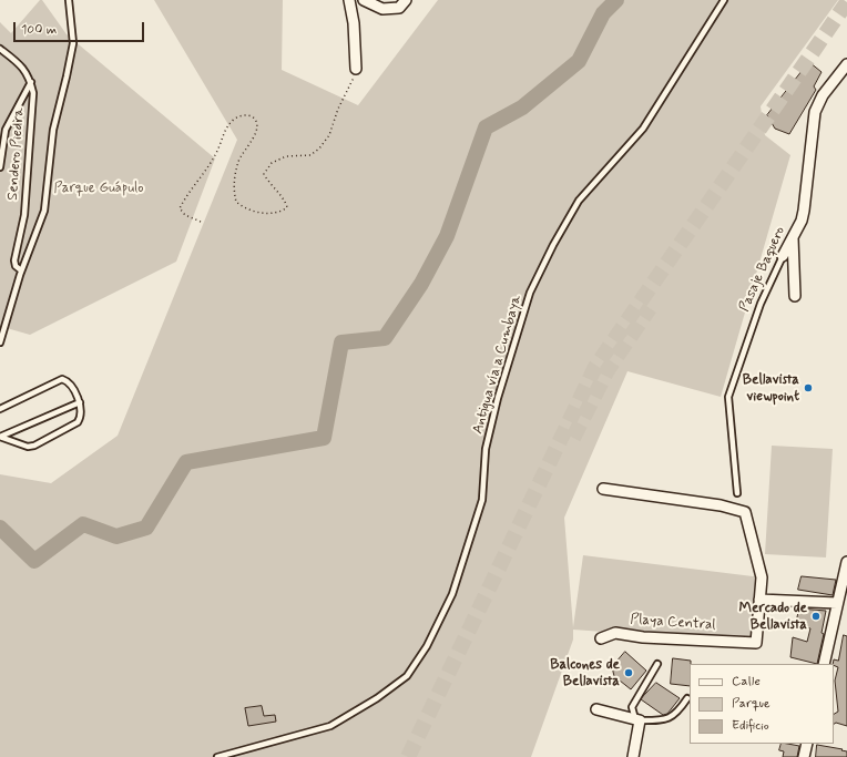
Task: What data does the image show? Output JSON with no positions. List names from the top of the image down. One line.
{"streets":{"street":["Pasaje Baquero","Playa Central"],"lane":["Sendero Piedra","Antigua vía a Cumbaya"]},"parks":["Parque Guápulo"],"places":["Bellavista viewpoint","Mercado de Bellavista","Balcones de Bellavista"],"legend":["Calle","Parque","Edificio"],"scale_bar":"100 m"}
